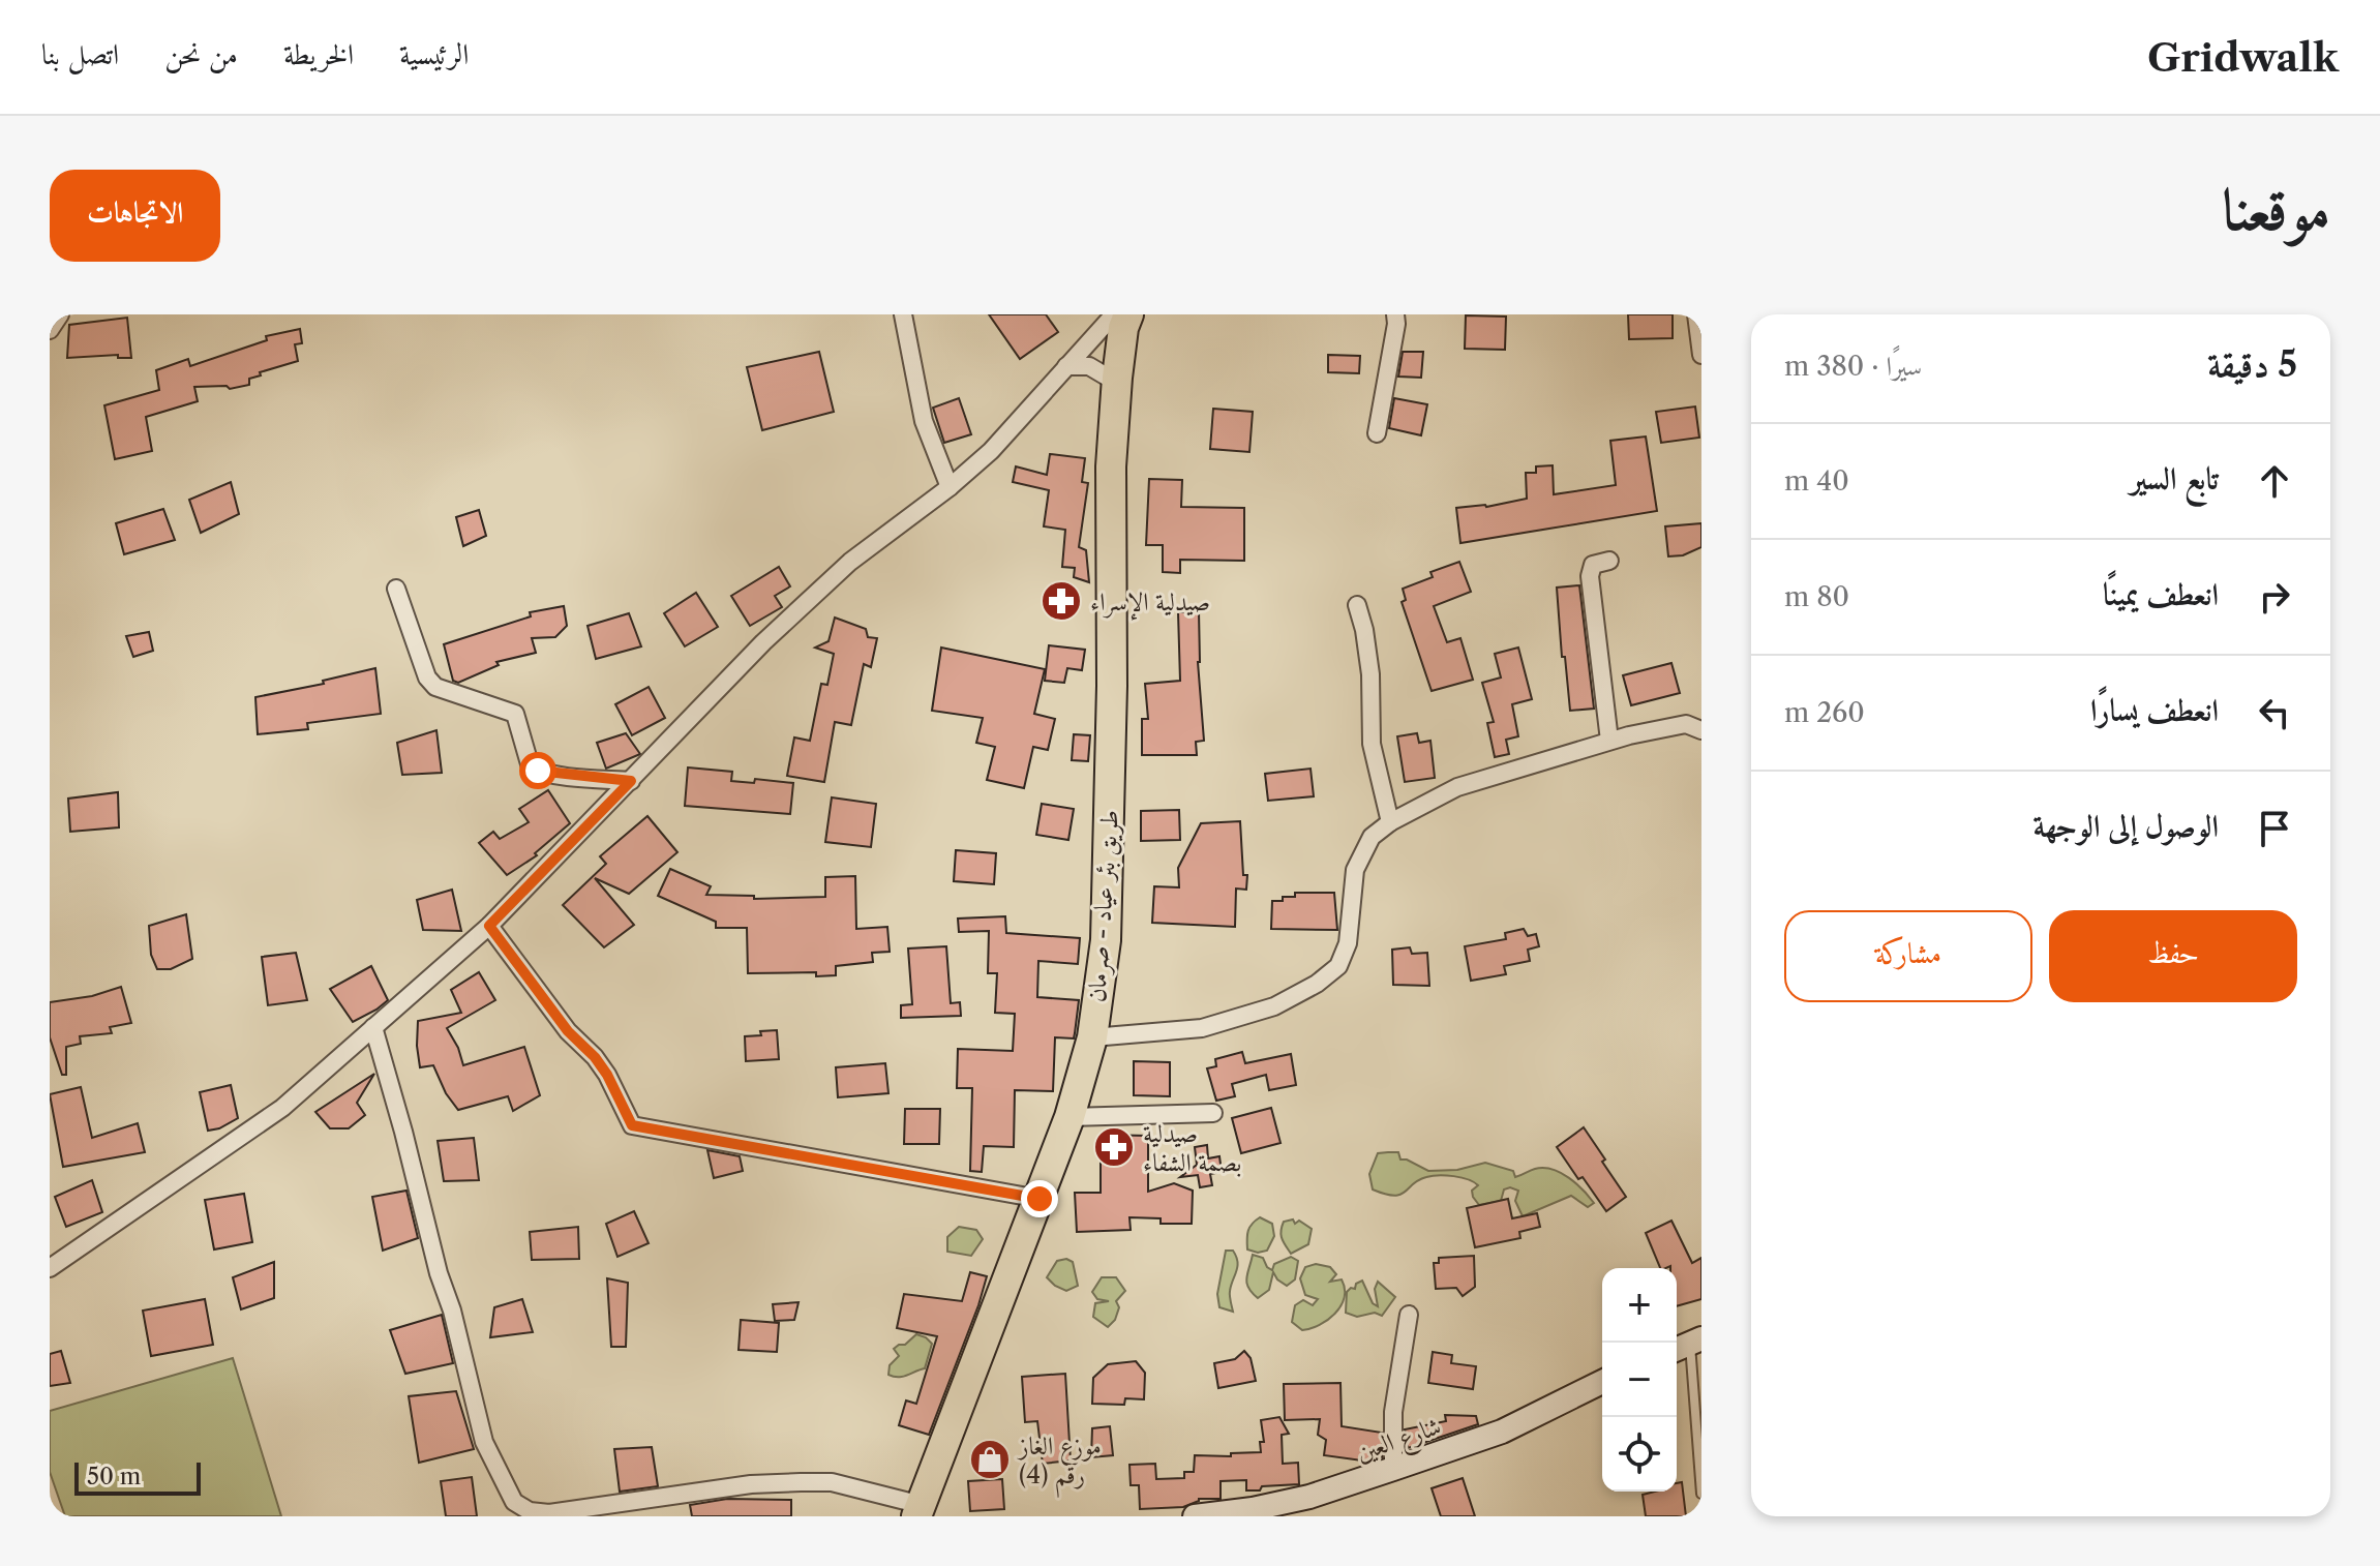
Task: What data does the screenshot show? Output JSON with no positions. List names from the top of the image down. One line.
{"streets":{"highway":["طريق بئر عياد - صرمان"],"street":["شارع العين"]},"places":{"pharmacy":["صيدلية الإسراء","صيدلية بصمة الشفاء"],"shop":["موزع الغاز رقم (4)"]},"scale_bar":"50 m","page":{"header":"Gridwalk","nav":["الرئيسية","الخريطة","من نحن","اتصل بنا"],"title":"موقعنا","buttons":["الاتجاهات",["حفظ","مشاركة"]],"heading":["5 دقيقة","سيرًا · 380 m"],"list":[["تابع السير","40 m"],["انعطف يمينًا","80 m"],["انعطف يسارًا","260 m"],"الوصول إلى الوجهة"],"map_buttons":["+","−"],"scale":"50 m"}}
